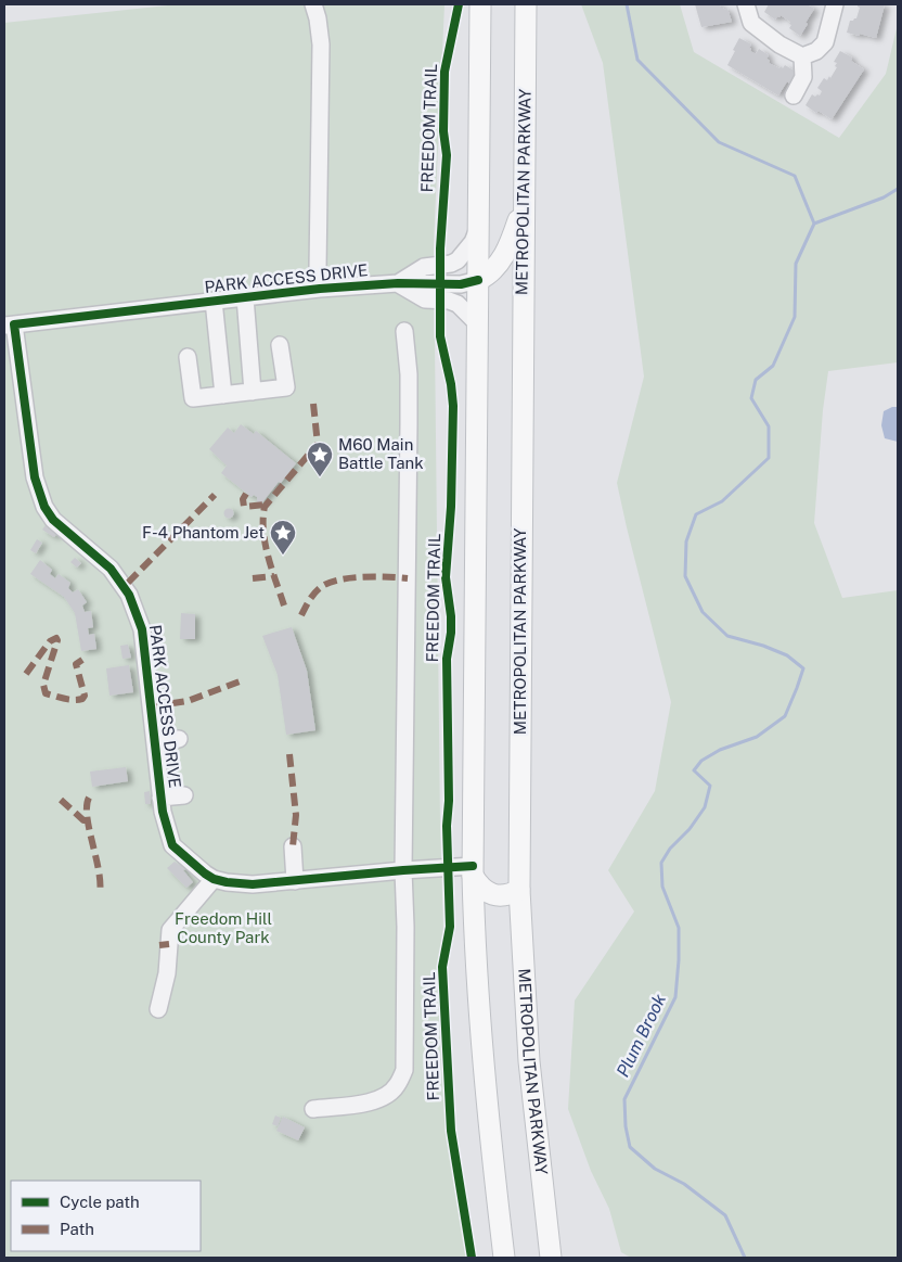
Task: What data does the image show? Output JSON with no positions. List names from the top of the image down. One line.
{"streets":{"main road":["METROPOLITAN PARKWAY"],"street":["PARK ACCESS DRIVE"],"cycle path":["FREEDOM TRAIL"]},"water":["Plum Brook"],"parks":["Freedom Hill County Park"],"places":{"place":["M60 Main Battle Tank","F-4 Phantom Jet"]},"legend":["Cycle path","Path"]}
